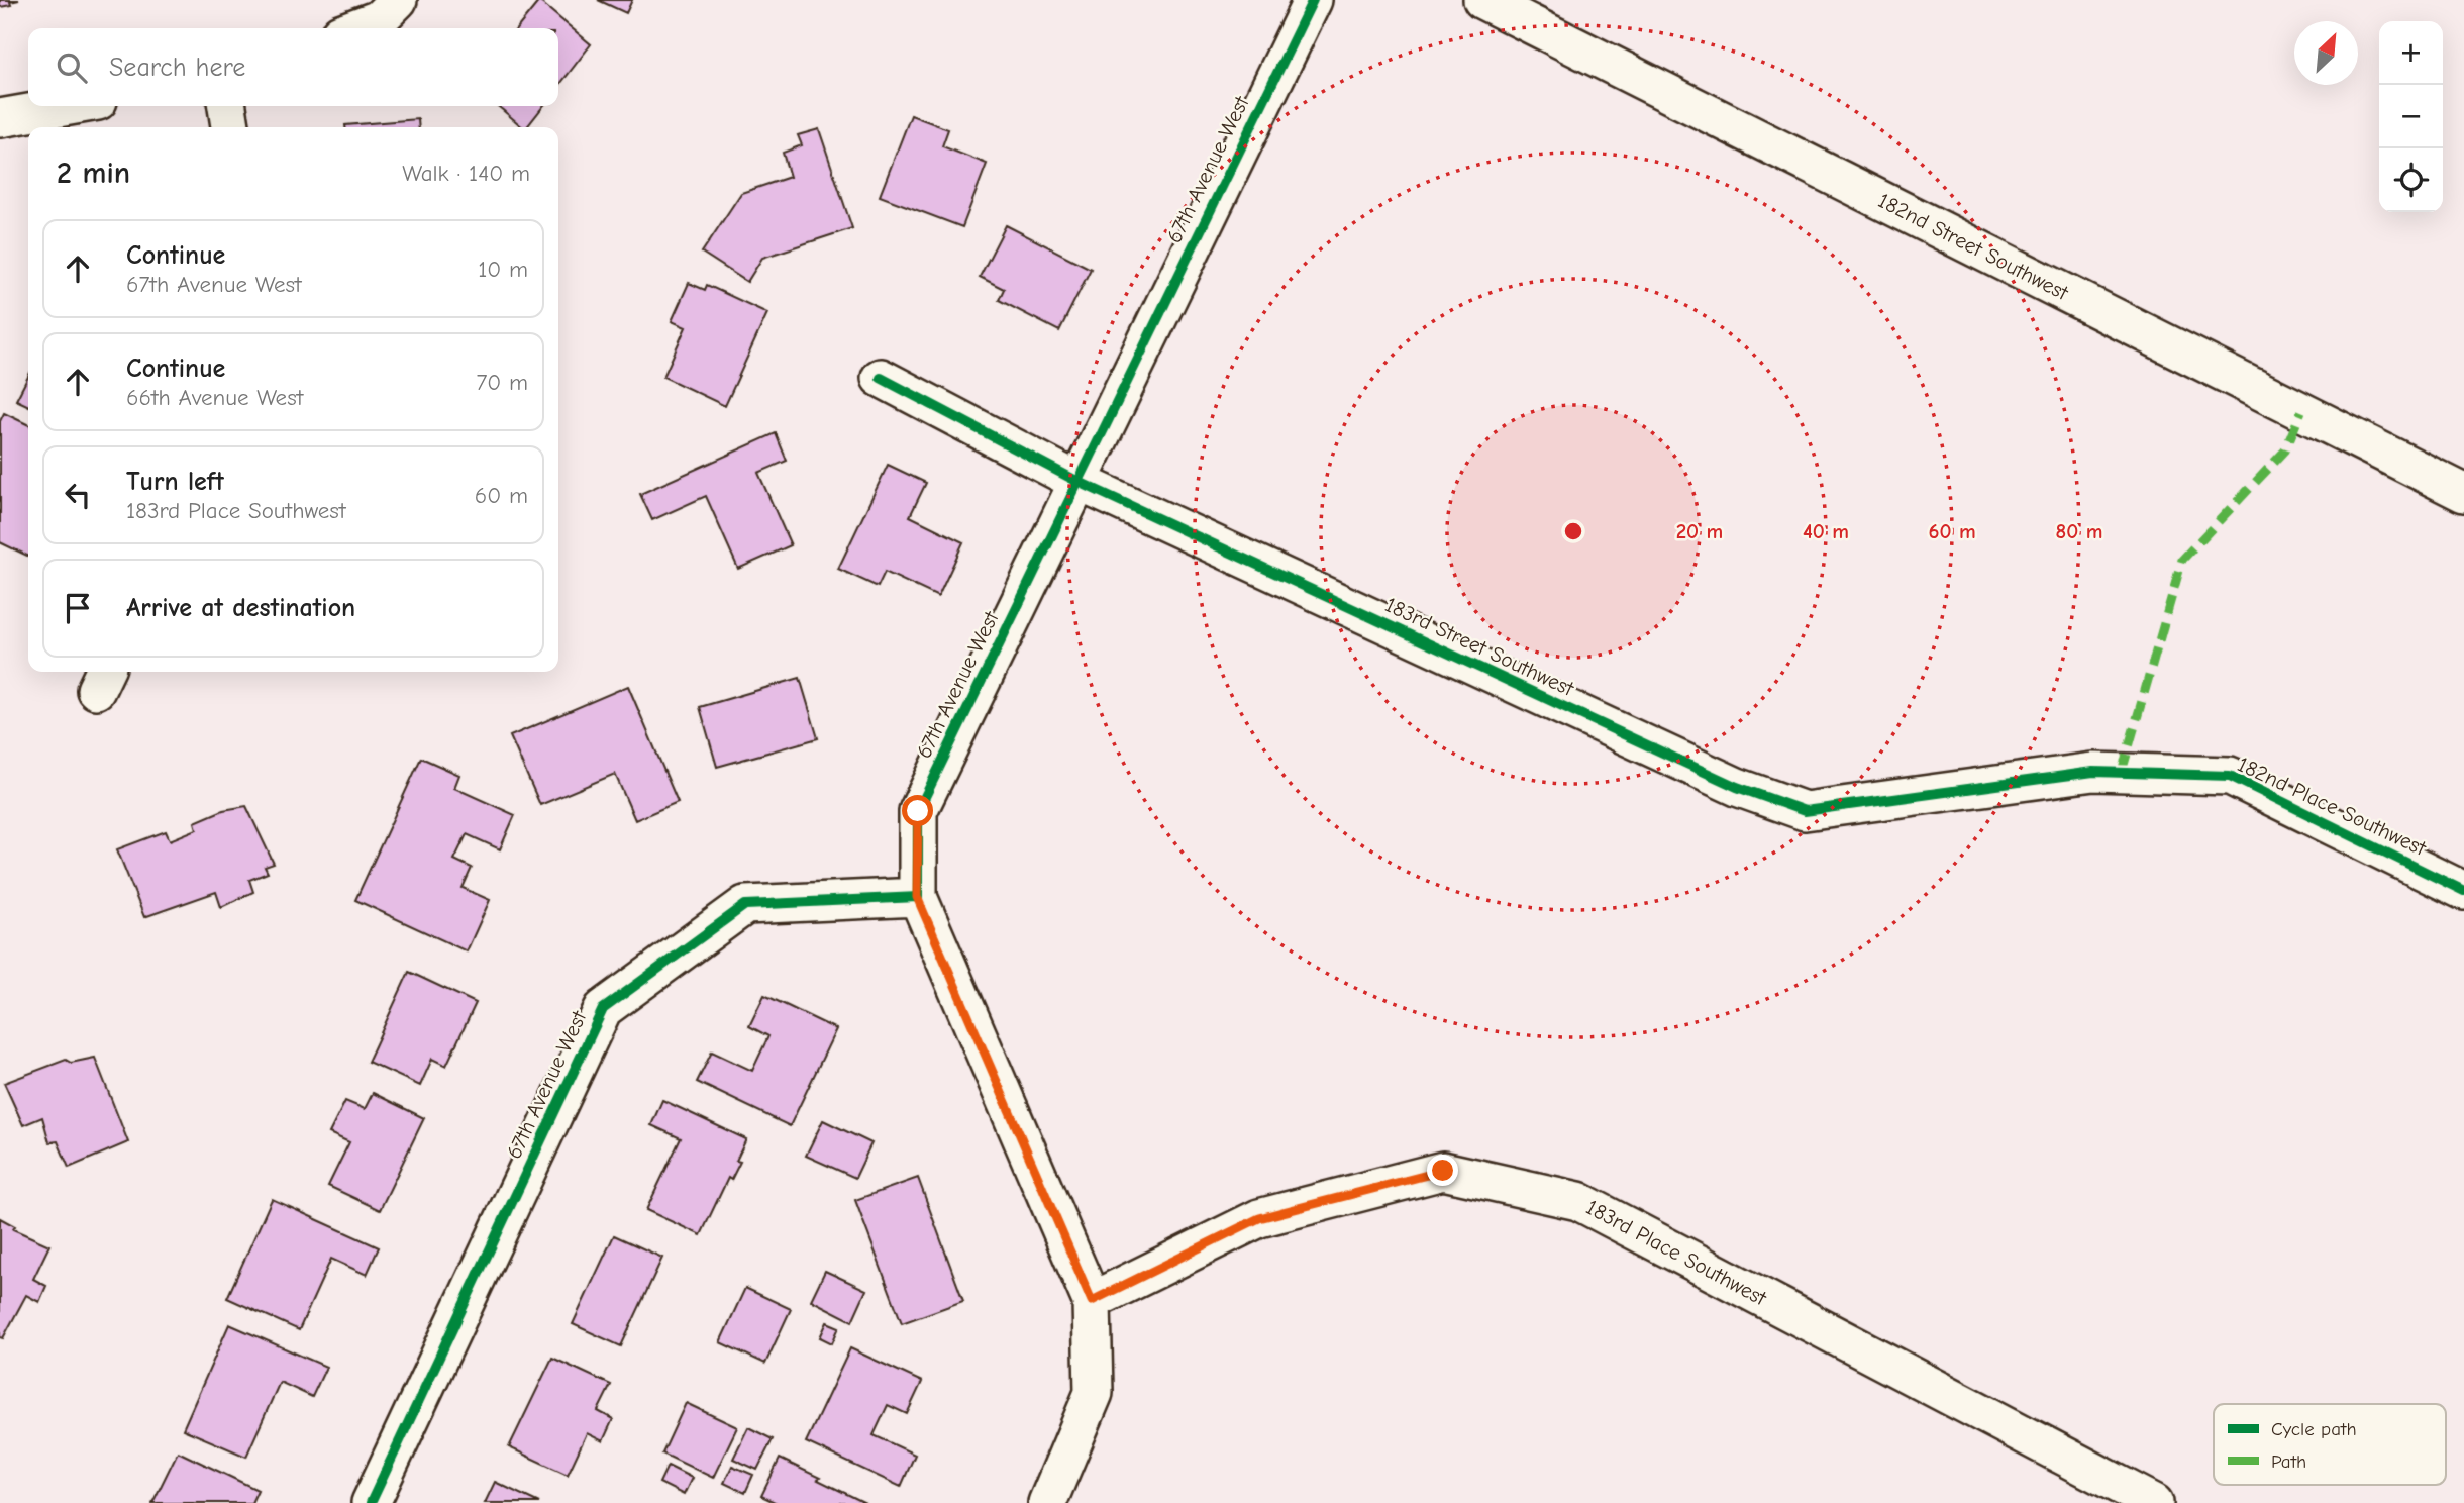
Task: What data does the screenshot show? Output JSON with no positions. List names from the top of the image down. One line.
{"streets":{"street":["67th Avenue West","182nd Street Southwest","183rd Street Southwest","182nd Place Southwest","183rd Place Southwest"]},"crossings":[["67th Avenue West","183rd Street Southwest"],["183rd Street Southwest","182nd Place Southwest"]],"legend":["Cycle path","Path"],"north":"top right","page":{"map_buttons":["+","−"],"search":"Search here","heading":["2 min","Walk · 140 m"],"list":[["Continue","67th Avenue West","10 m"],["Continue","66th Avenue West","70 m"],["Turn left","183rd Place Southwest","60 m"],"Arrive at destination"]},"rings":["20 m","40 m","60 m","80 m"]}
